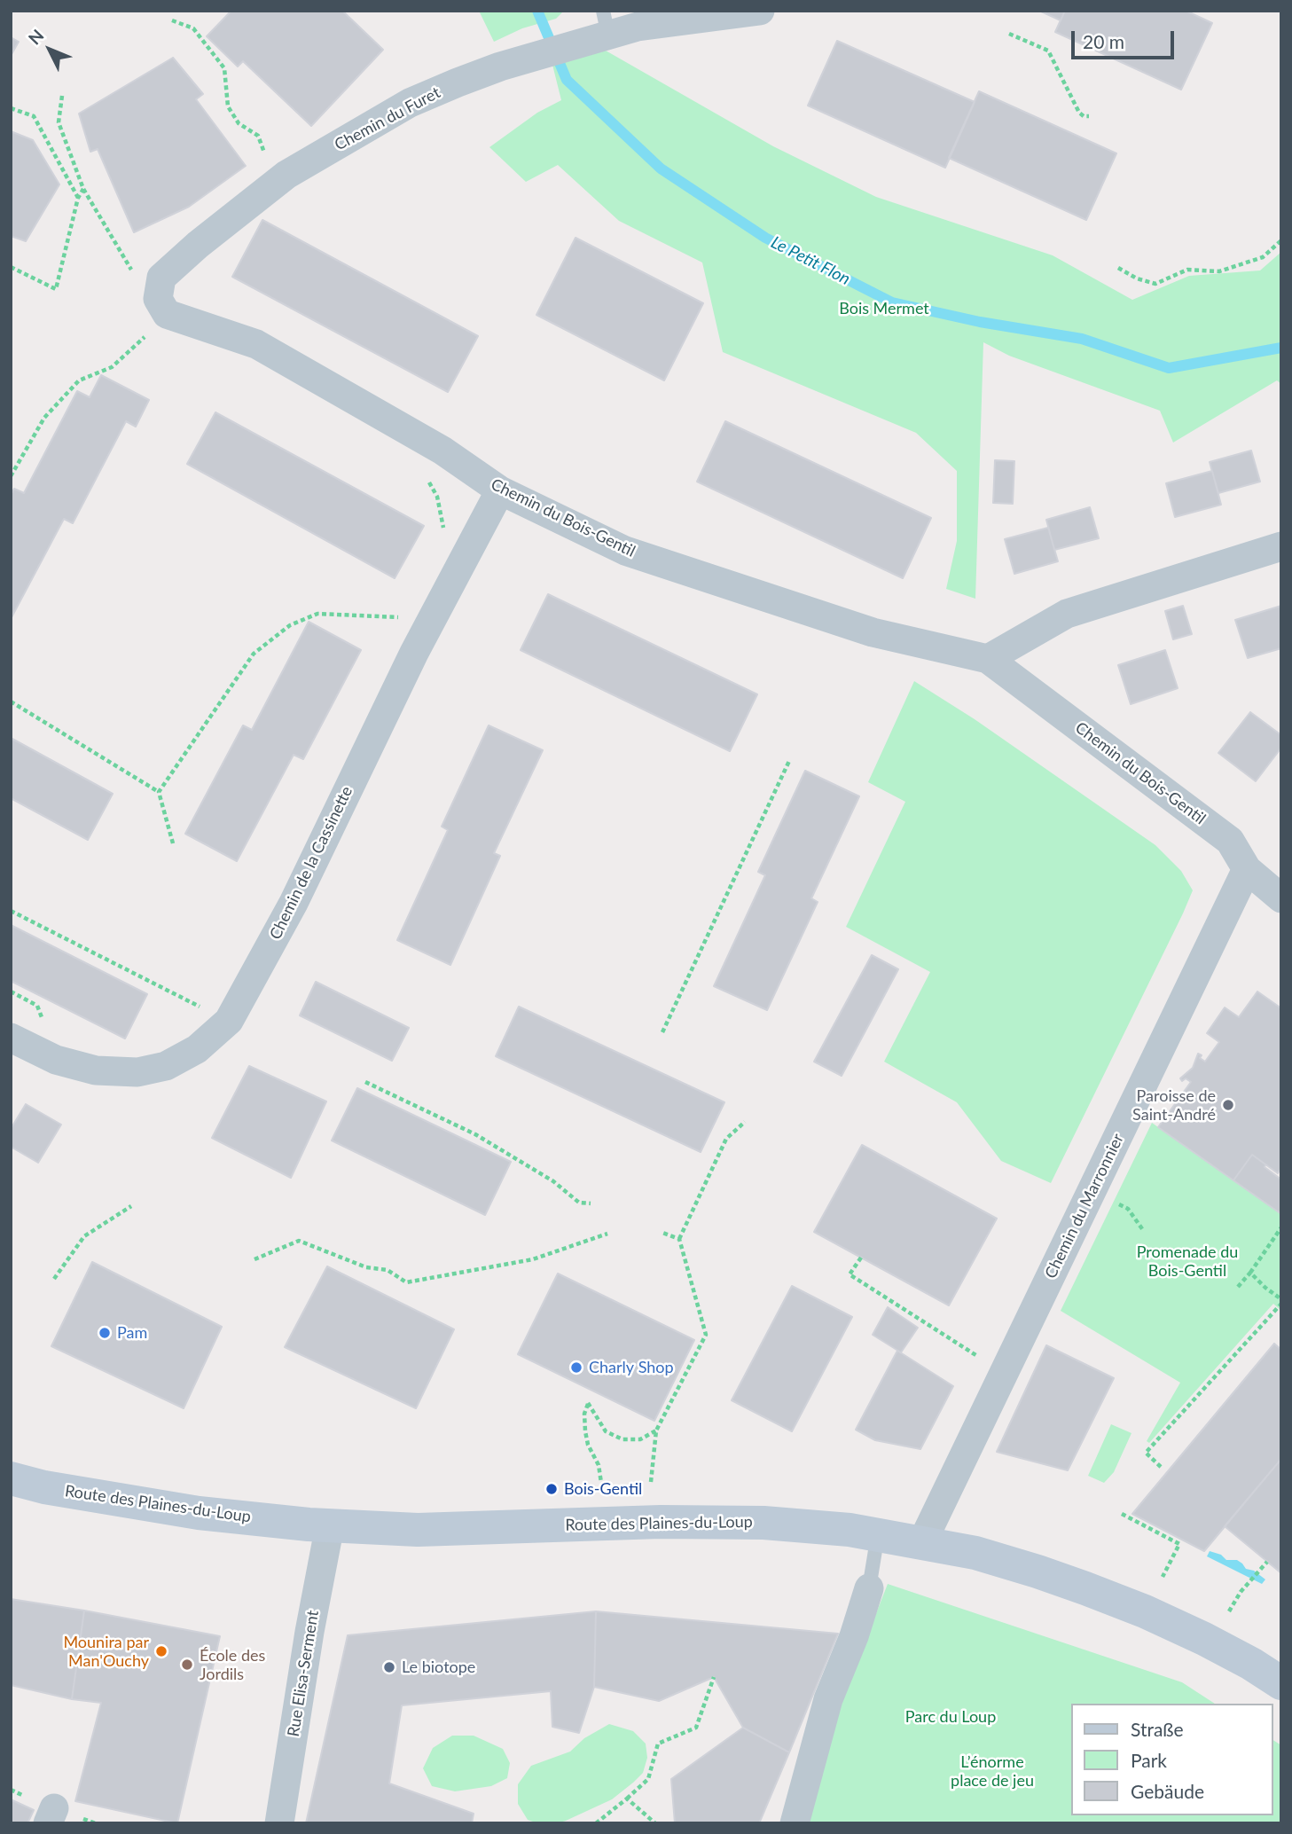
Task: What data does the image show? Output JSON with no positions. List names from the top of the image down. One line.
{"streets":{"main road":["Route des Plaines-du-Loup"],"street":["Chemin du Furet","Chemin du Bois-Gentil","Chemin de la Cassinette","Chemin du Marronnier","Rue Elisa-Serment"]},"crossings":[["Chemin du Furet","Chemin du Bois-Gentil"],["Chemin du Bois-Gentil","Chemin de la Cassinette"],["Chemin du Bois-Gentil","Chemin du Marronnier"],["Chemin du Marronnier","Route des Plaines-du-Loup"],["Route des Plaines-du-Loup","Rue Elisa-Serment"]],"water":["Le Petit Flon"],"parks":["Bois Mermet","Promenade du Bois-Gentil","Parc du Loup","L’énorme place de jeu"],"places":["Paroisse de Saint-André","Pam","Charly Shop","Bois-Gentil","Mounira par Man'Ouchy","École des Jordils","Le biotope"],"legend":["Straße","Park","Gebäude"],"scale_bar":"20 m","north":"top left"}
